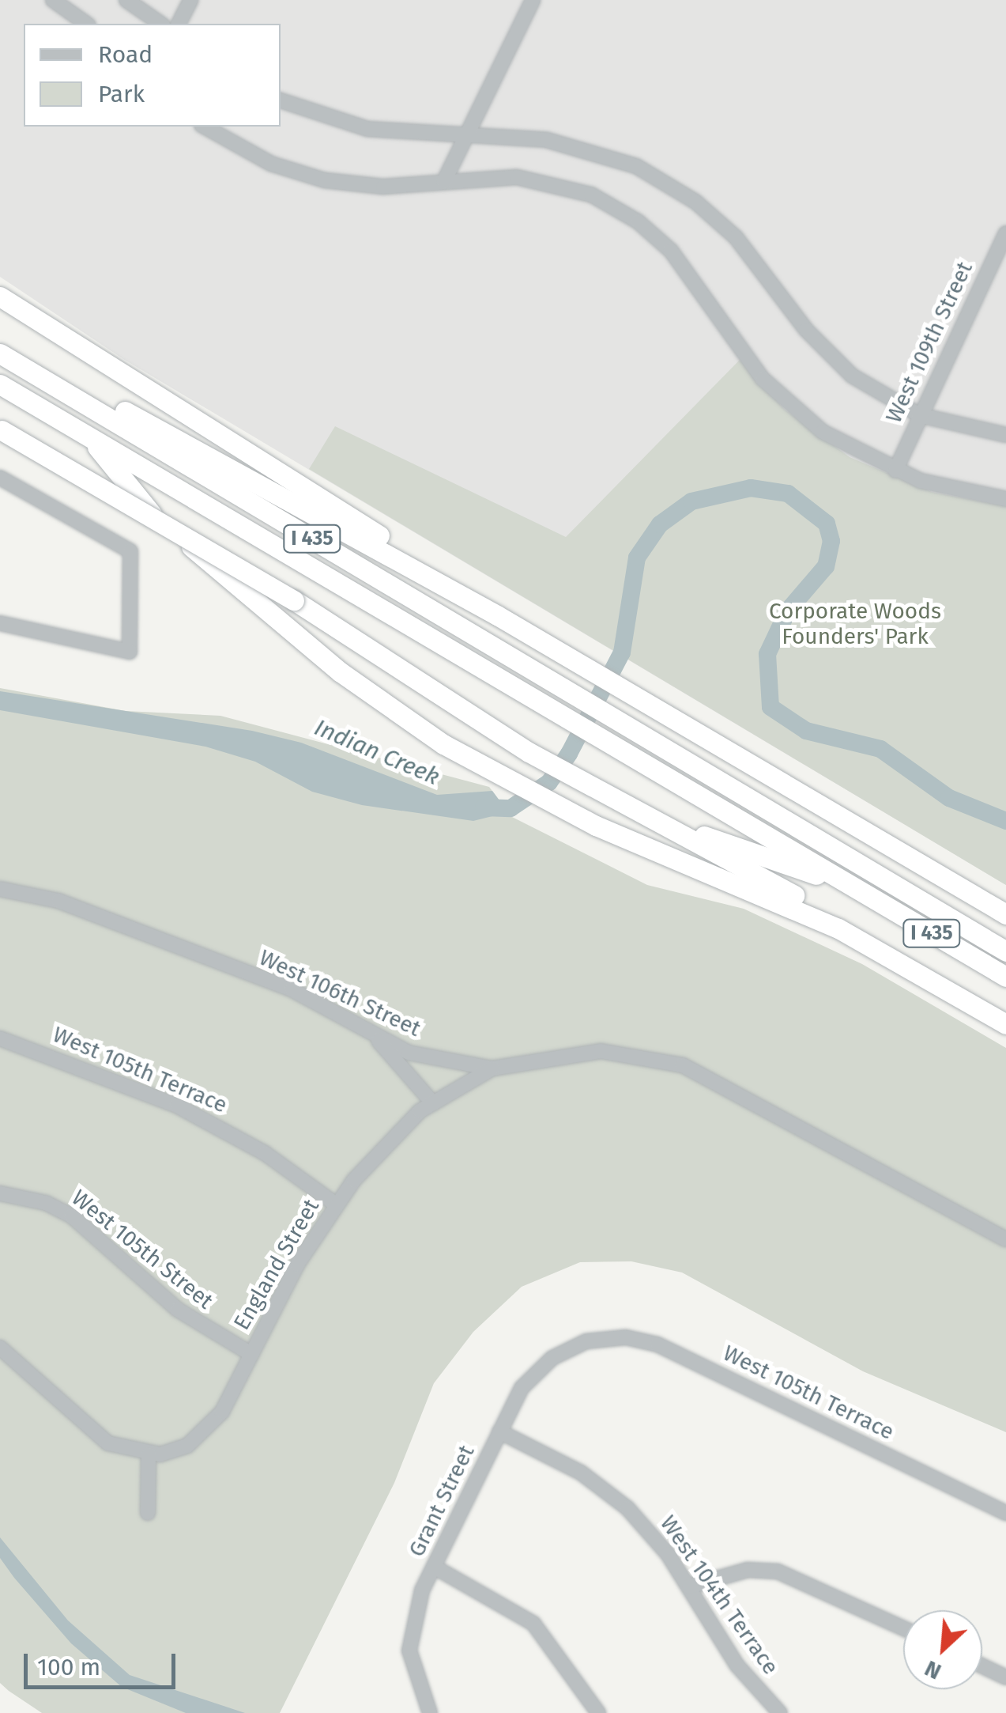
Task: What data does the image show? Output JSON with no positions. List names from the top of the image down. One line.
{"streets":{"highway":["I 435"],"street":["West 109th Street","West 106th Street","West 105th Terrace","West 105th Street","England Street","Grant Street","West 104th Terrace"]},"crossings":[["West 106th Street","England Street"],["West 105th Terrace","England Street"],["West 105th Terrace","Grant Street"],["West 105th Street","England Street"],["Grant Street","West 104th Terrace"]],"water":["Indian Creek"],"parks":["Corporate Woods Founders' Park"],"legend":["Road","Park"],"scale_bar":"100 m","north":"bottom left"}
